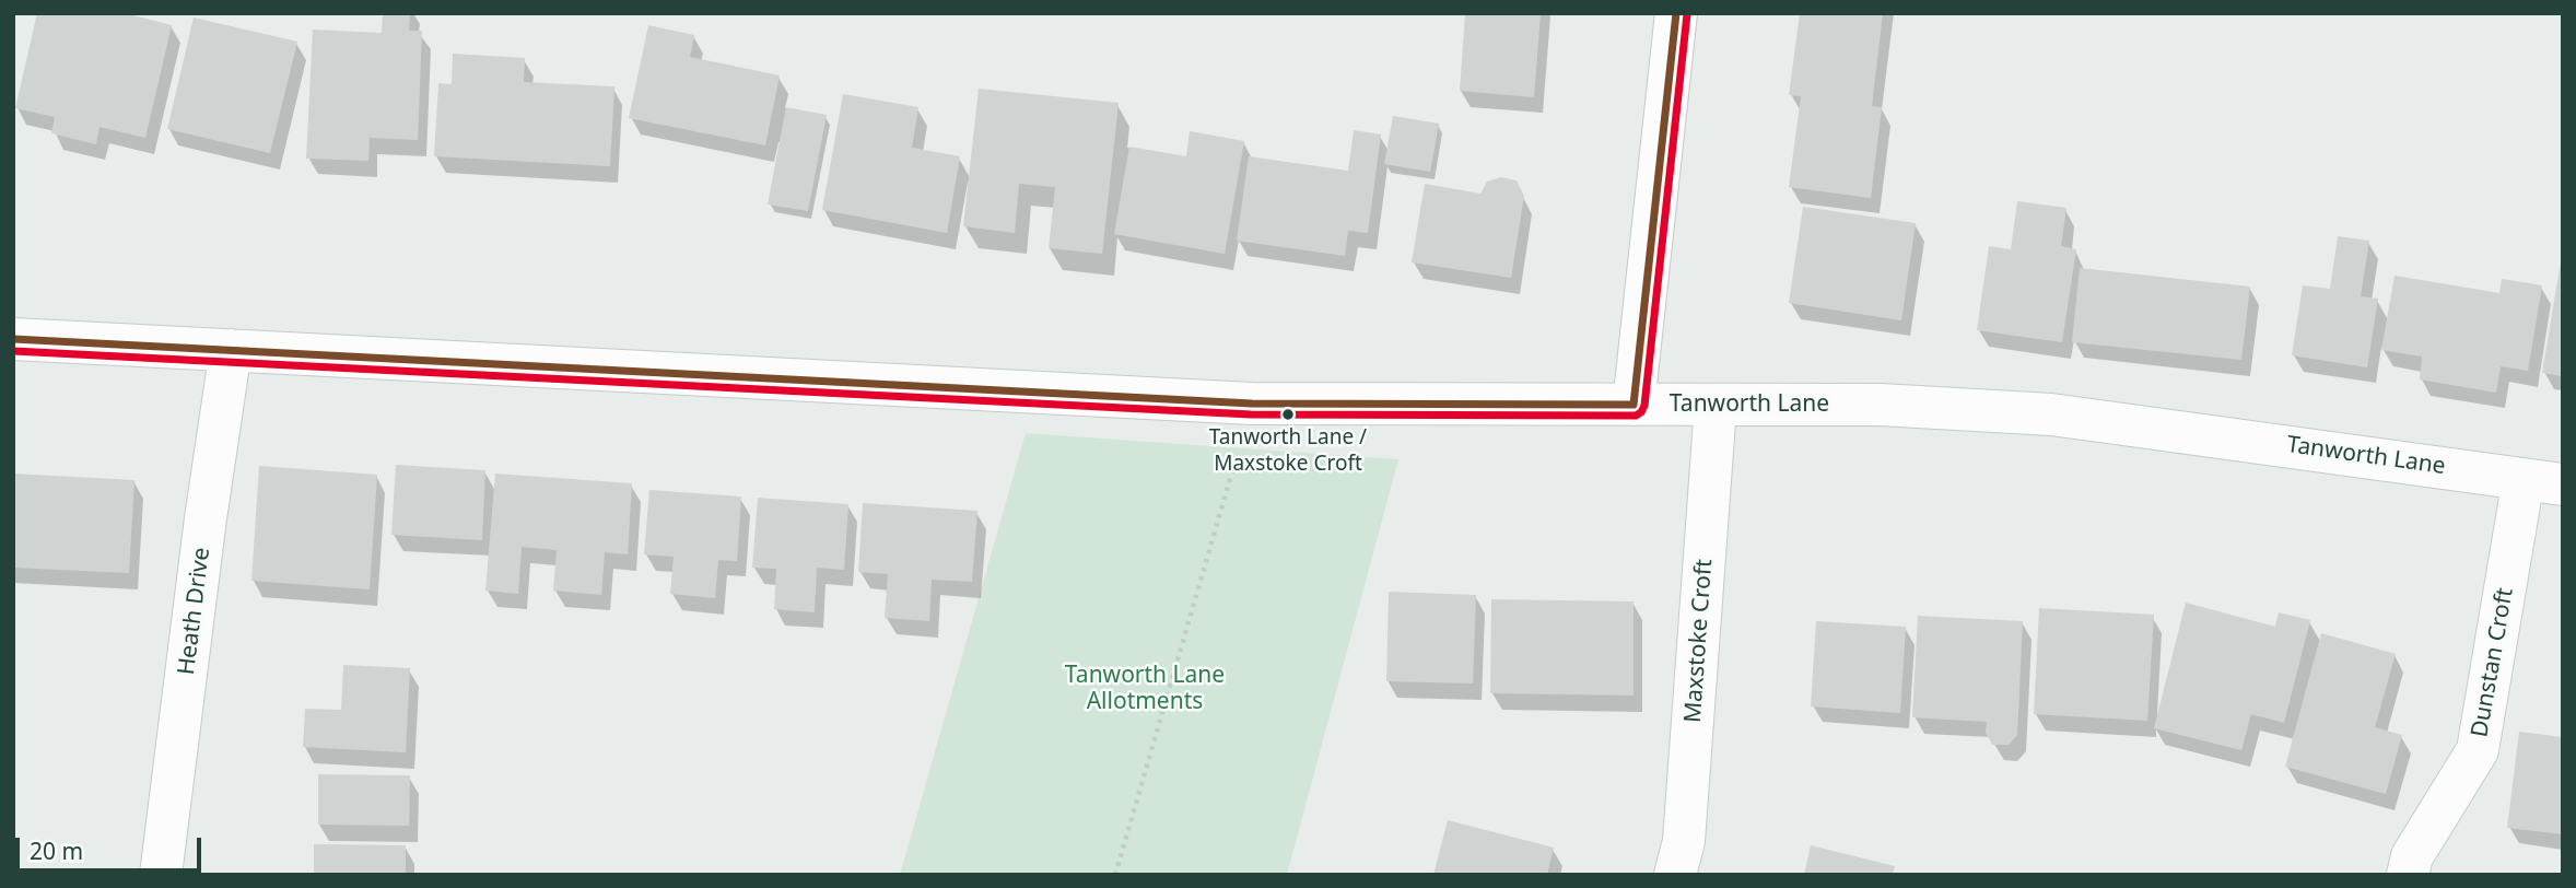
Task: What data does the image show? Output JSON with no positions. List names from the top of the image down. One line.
{"streets":{"street":["Tanworth Lane","Heath Drive","Maxstoke Croft","Dunstan Croft"]},"crossings":[["Tanworth Lane","Heath Drive"],["Tanworth Lane","Maxstoke Croft"],["Tanworth Lane","Dunstan Croft"]],"parks":["Tanworth Lane Allotments"],"places":["Tanworth Lane / Maxstoke Croft"],"scale_bar":"20 m"}
